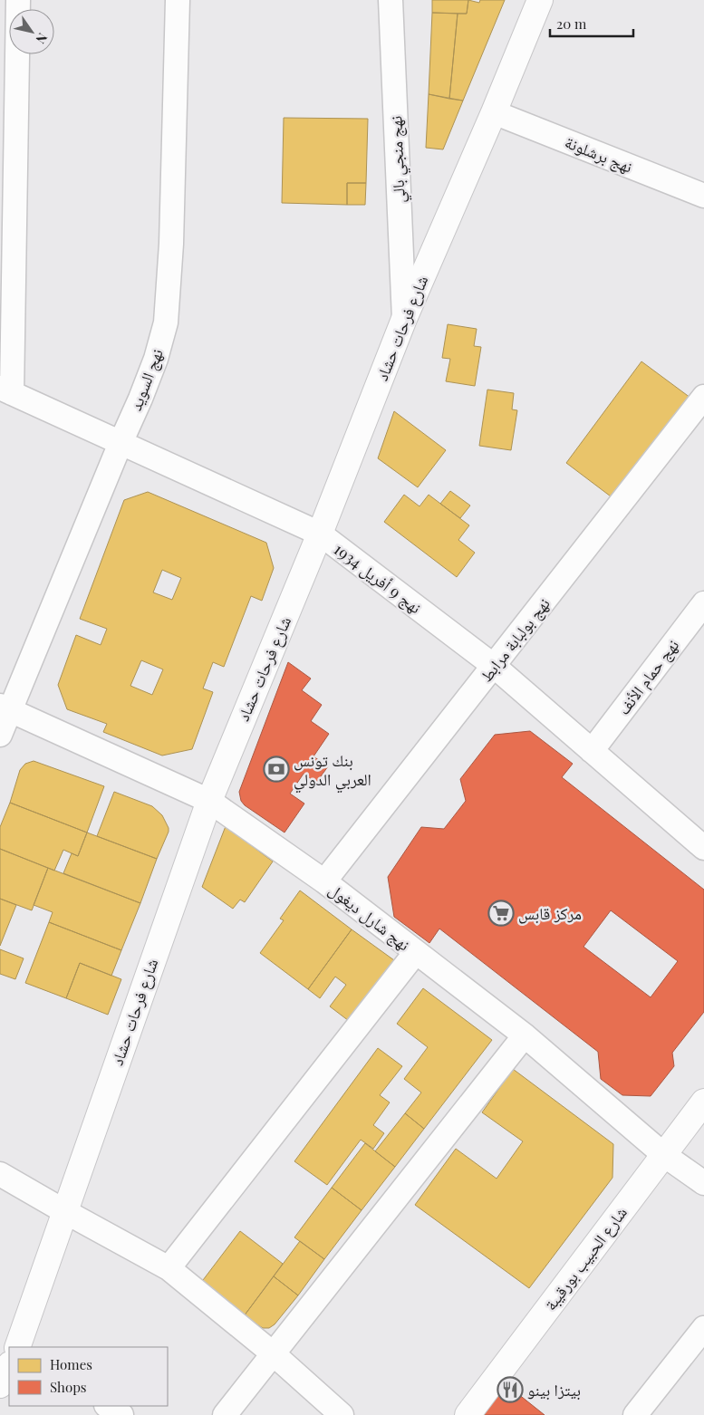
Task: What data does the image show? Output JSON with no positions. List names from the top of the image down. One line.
{"streets":{"street":["نهج برشلونة","نهج منجي بالي","شارع فرحات حشاد","نهج السويد","نهج 9 أفريل 1934","نهج بولبابة مرابط","نهج حمام الأنف","نهج شارل ديغول","شارع الحبيب بورقيبة"]},"crossings":[["نهج برشلونة","شارع فرحات حشاد"],["نهج منجي بالي","شارع فرحات حشاد"],["شارع فرحات حشاد","نهج 9 أفريل 1934"],["شارع فرحات حشاد","نهج شارل ديغول"],["نهج السويد","نهج 9 أفريل 1934"],["نهج السويد","نهج شارل ديغول"],["نهج 9 أفريل 1934","نهج بولبابة مرابط"],["نهج 9 أفريل 1934","نهج حمام الأنف"],["نهج بولبابة مرابط","نهج شارل ديغول"],["نهج شارل ديغول","شارع الحبيب بورقيبة"]],"places":{"bank":["بنك تونس العربي الدولي"],"supermarket":["مركز قابس"],"restaurant":["بيتزا بينو"]},"legend":["Homes","Shops"],"scale_bar":"20 m","north":"bottom right"}
